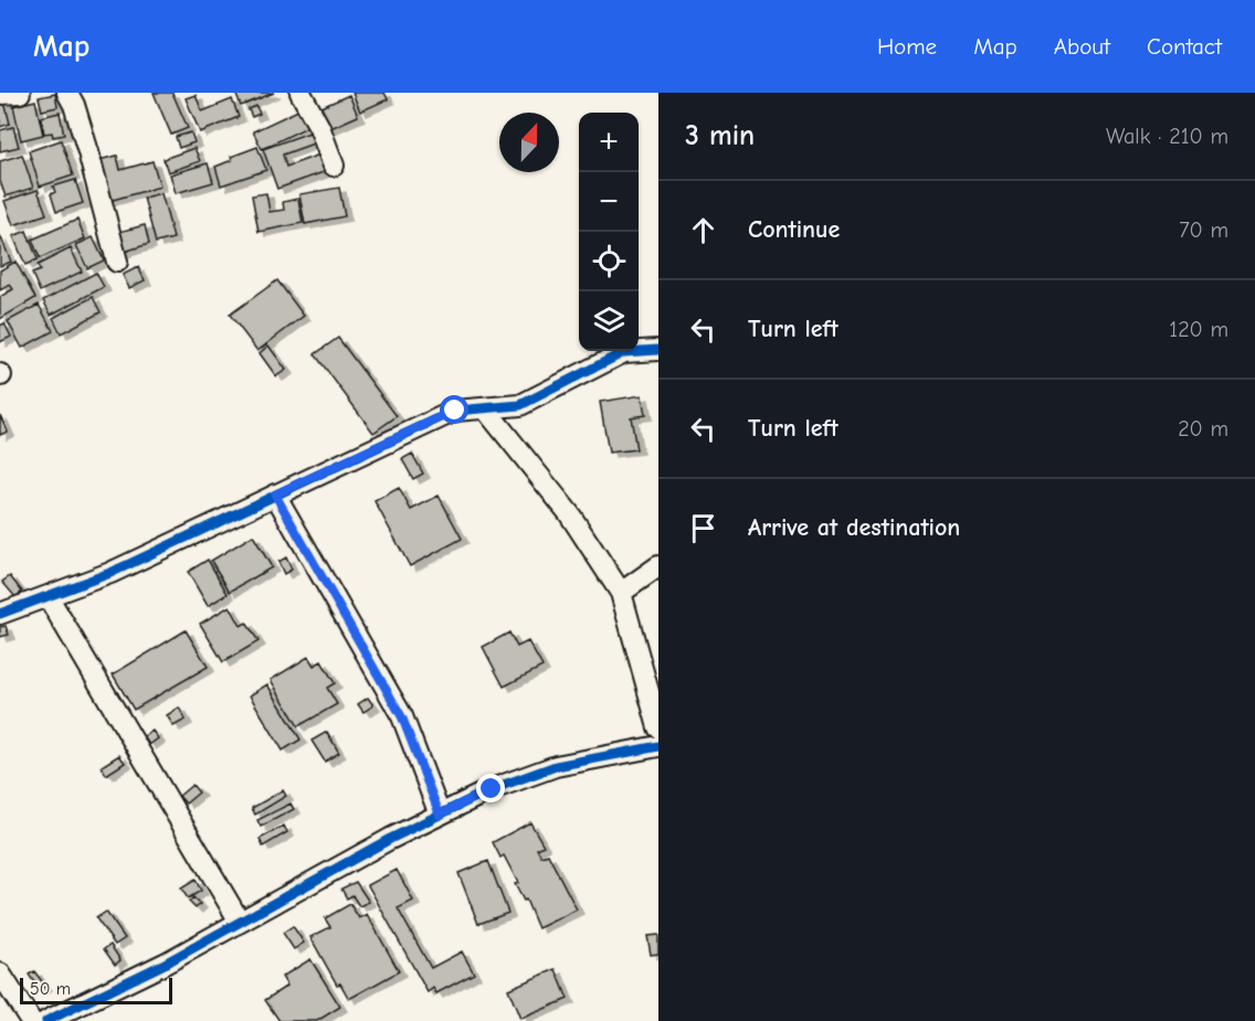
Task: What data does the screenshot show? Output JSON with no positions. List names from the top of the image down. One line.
{"scale_bar":"50 m","north":"top","page":{"header":"Map","nav":["Home","Map","About","Contact"],"heading":["3 min","Walk · 210 m"],"map_buttons":["+","−"],"list":[["Continue","70 m"],["Turn left","120 m"],["Turn left","20 m"],"Arrive at destination"],"scale":"50 m"}}
